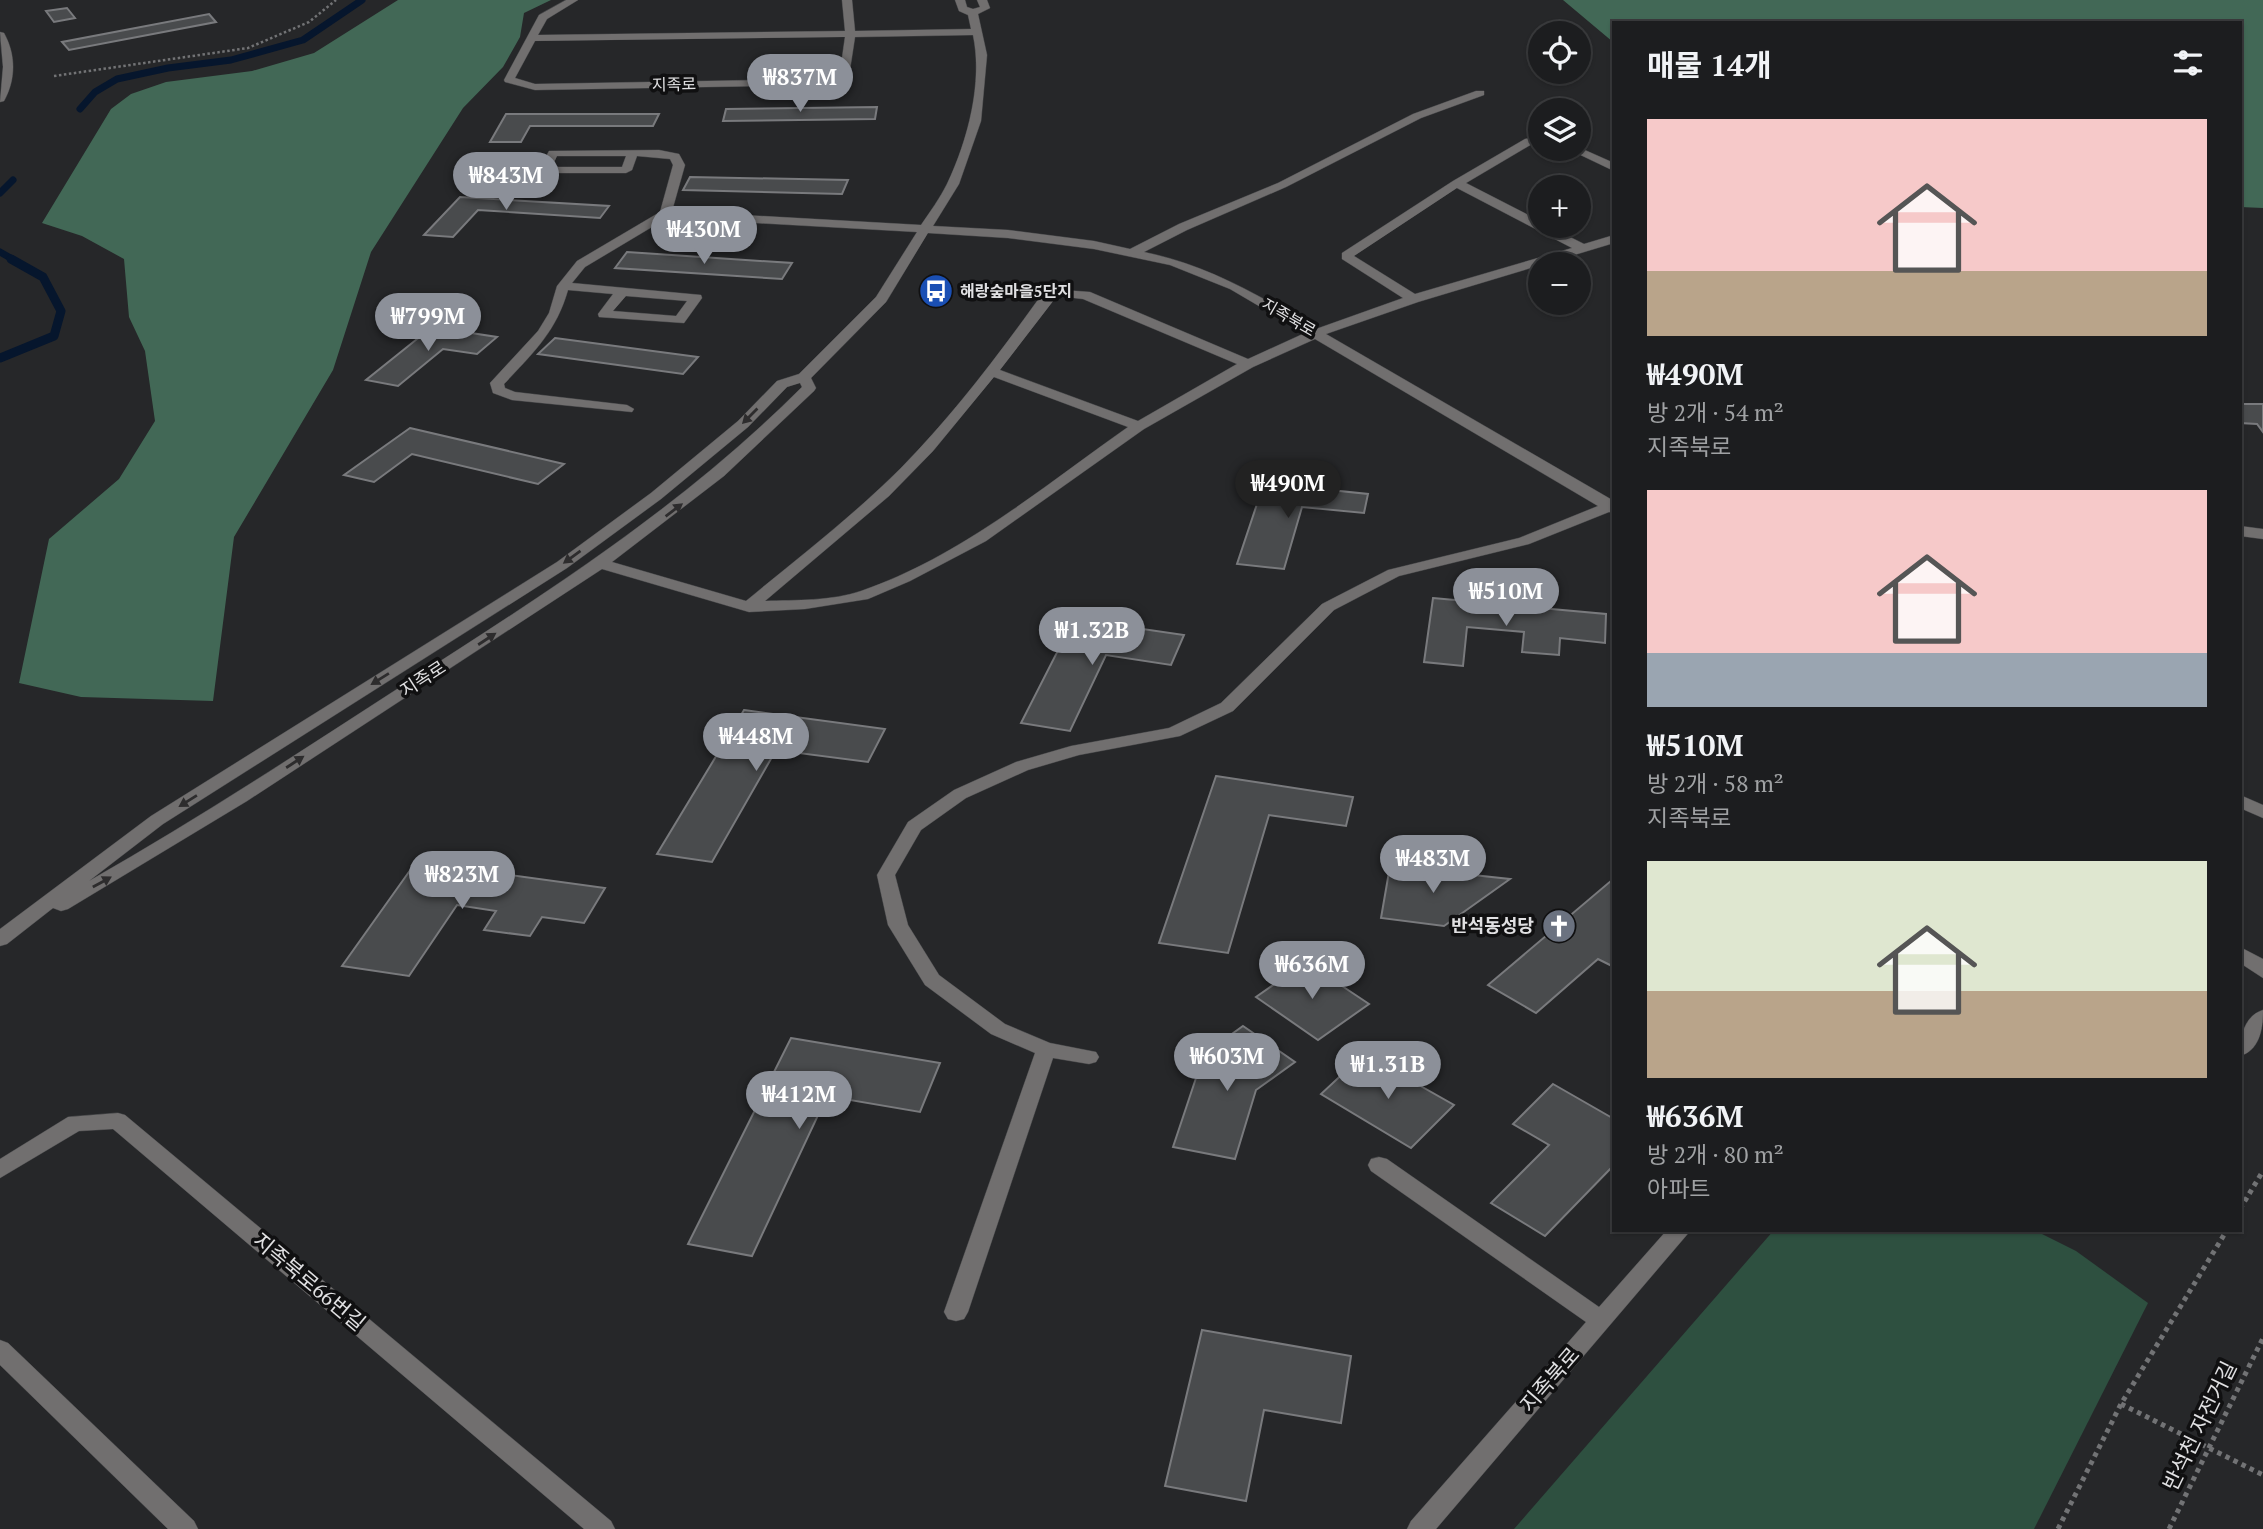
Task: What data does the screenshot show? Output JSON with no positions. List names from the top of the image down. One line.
{"streets":{"street":["지족로","지족북로","지족북로66번길"],"path":["반석천 자전거길"]},"crossings":[["지족로","지족북로"]],"places":{"bus stop":["해랑숲마을5단지"],"church":["반석동성당"]},"page":{"map_buttons":["+","−"],"heading":"매물 14개","price":["₩837M","₩843M","₩430M","₩799M","₩490M","₩510M","₩1.32B","₩448M","₩483M","₩823M","₩636M","₩603M","₩1.31B","₩412M"],"list":[{"name":"₩490M","note":"방 2개 · 54 m² · 지족북로"},{"name":"₩510M","note":"방 2개 · 58 m² · 지족북로"},{"name":"₩636M","note":"방 2개 · 80 m² · 아파트"}]}}
